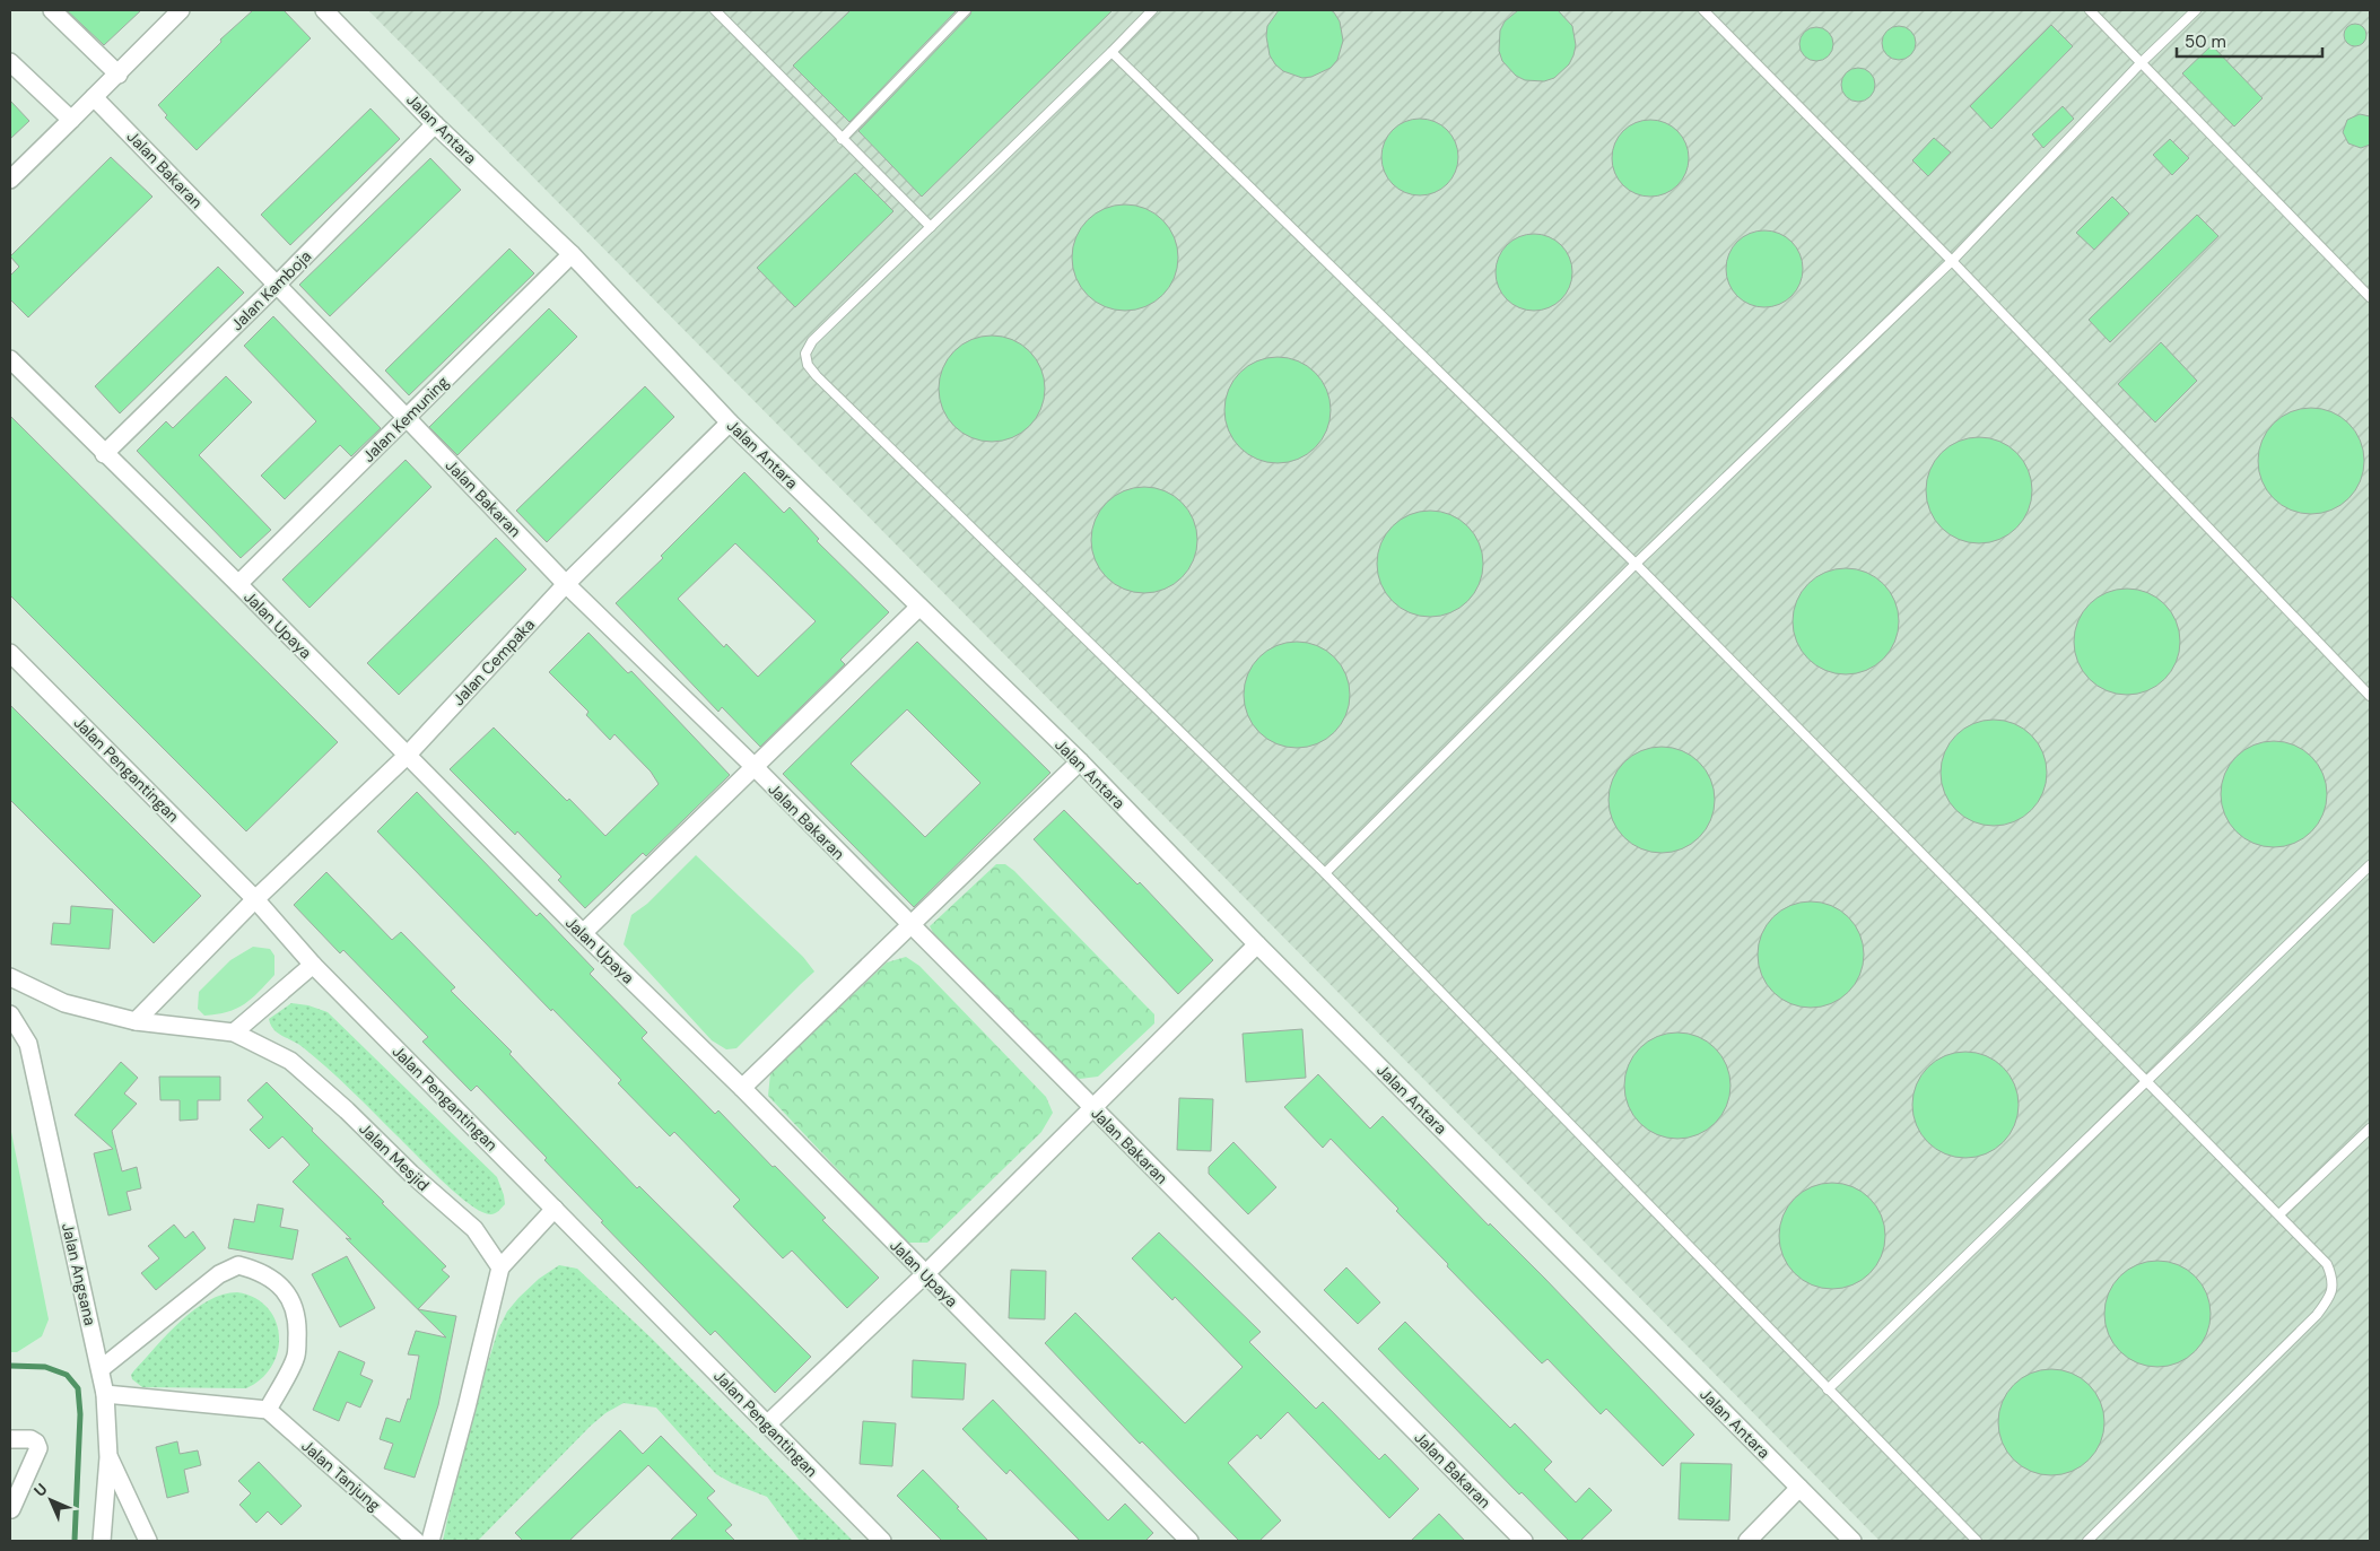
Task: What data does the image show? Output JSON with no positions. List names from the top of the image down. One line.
{"streets":{"street":["Jalan Antara","Jalan Bakaran","Jalan Kamboja","Jalan Kemuning","Jalan Upaya","Jalan Cempaka","Jalan Pengantingan","Jalan Mesjid","Jalan Angsana","Jalan Tanjung"]},"crossings":[["Jalan Antara","Jalan Kamboja"],["Jalan Antara","Jalan Kemuning"],["Jalan Antara","Jalan Cempaka"],["Jalan Bakaran","Jalan Kamboja"],["Jalan Bakaran","Jalan Kemuning"],["Jalan Bakaran","Jalan Cempaka"],["Jalan Kamboja","Jalan Upaya"],["Jalan Kemuning","Jalan Upaya"],["Jalan Upaya","Jalan Cempaka"],["Jalan Cempaka","Jalan Pengantingan"],["Jalan Cempaka","Jalan Mesjid"]],"scale_bar":"50 m","north":"top left"}
